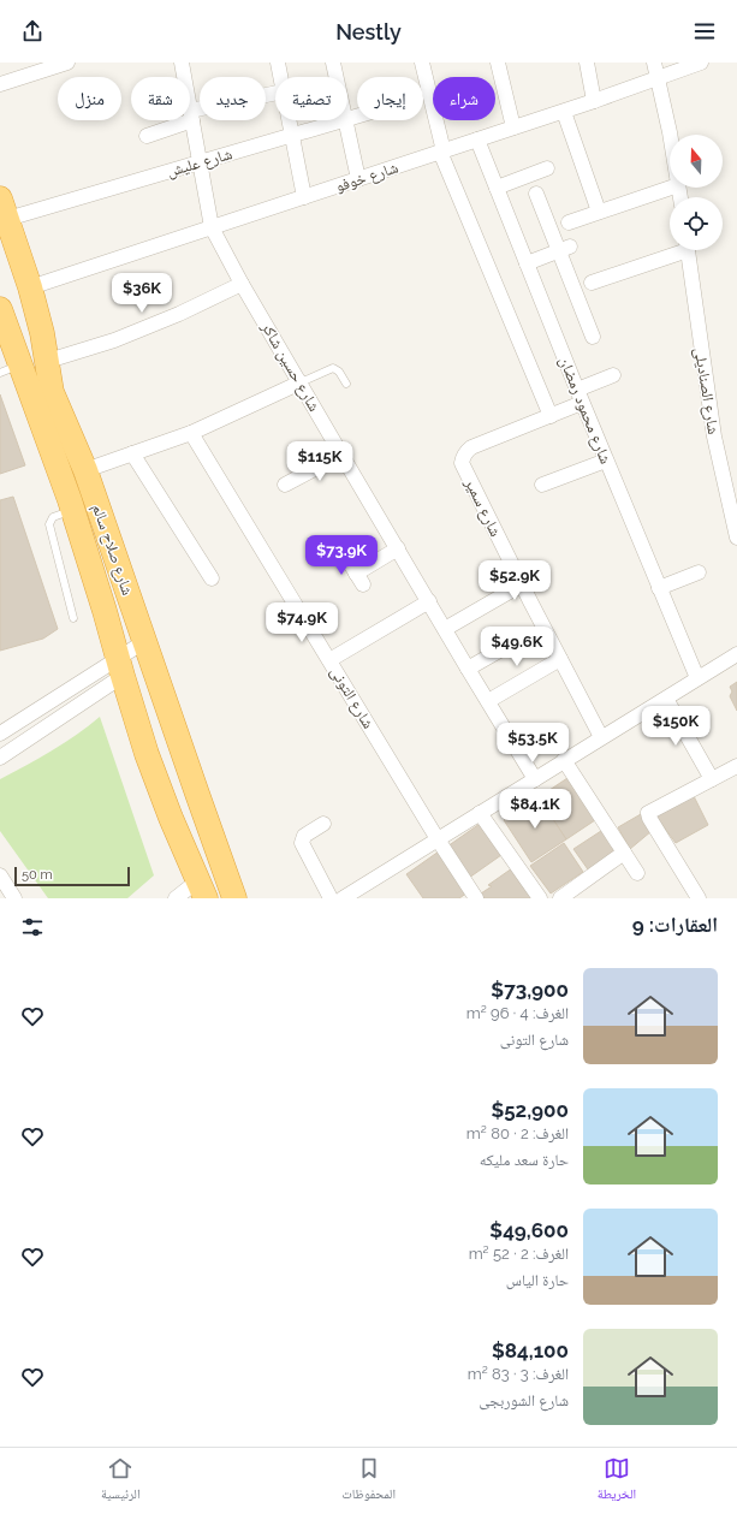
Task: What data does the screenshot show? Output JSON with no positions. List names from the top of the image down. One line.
{"streets":{"highway":["شارع صلاح سالم"],"street":["شارع عليش","شارع خوفو","شارع حسين شاكر","شارع الصناديلى","شارع محمود رمضان","شارع سمير","شارع التونى"]},"crossings":[["شارع عليش","شارع حسين شاكر"],["شارع عليش","شارع صلاح سالم"],["شارع خوفو","شارع حسين شاكر"],["شارع خوفو","شارع محمود رمضان"],["شارع خوفو","شارع صلاح سالم"]],"scale_bar":"50 m","north":"top","page":{"header":"Nestly","chip":["شراء","إيجار","تصفية","جديد","شقة","منزل"],"price":["$36K","$115K","$73.9K","$52.9K","$74.9K","$49.6K","$150K","$53.5K","$84.1K"],"scale":"50 m","heading":"العقارات: 9","list":[{"name":"$73,900","note":"الغرف: 4 · 96 m² · شارع التونى"},{"name":"$52,900","note":"الغرف: 2 · 80 m² · حارة سعد مليكه"},{"name":"$49,600","note":"الغرف: 2 · 52 m² · حارة الياس"},{"name":"$84,100","note":"الغرف: 3 · 83 m² · شارع الشوربجى"}],"tabs":["الخريطة","المحفوظات","الرئيسية"]}}
